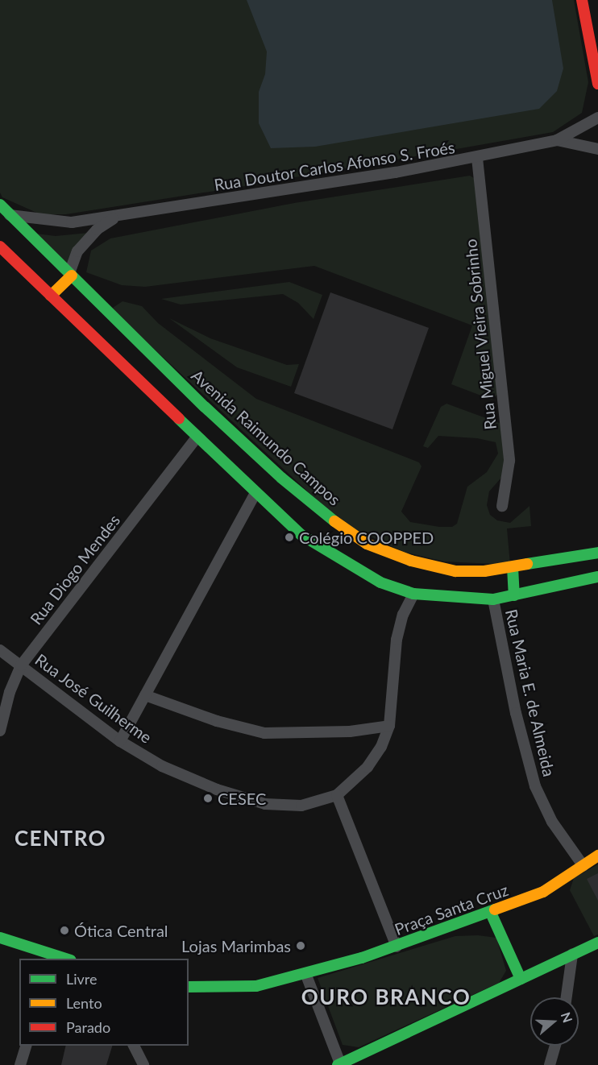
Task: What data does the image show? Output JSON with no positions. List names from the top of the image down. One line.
{"streets":{"street":["Rua Doutor Carlos Afonso S. Froés","Rua Miguel Vieira Sobrinho","Avenida Raimundo Campos","Rua Diogo Mendes","Rua Maria E. de Almeida","Rua José Guilherme","Praça Santa Cruz"]},"crossings":[["Rua Doutor Carlos Afonso S. Froés","Rua Miguel Vieira Sobrinho"],["Rua Doutor Carlos Afonso S. Froés","Avenida Raimundo Campos"],["Rua Diogo Mendes","Rua José Guilherme"],["Rua Maria E. de Almeida","Praça Santa Cruz"]],"districts":["CENTRO","OURO BRANCO"],"places":["Colégio COOPPED","CESEC","Ótica Central","Lojas Marimbas"],"legend":["Livre","Lento","Parado"],"north":"right"}
